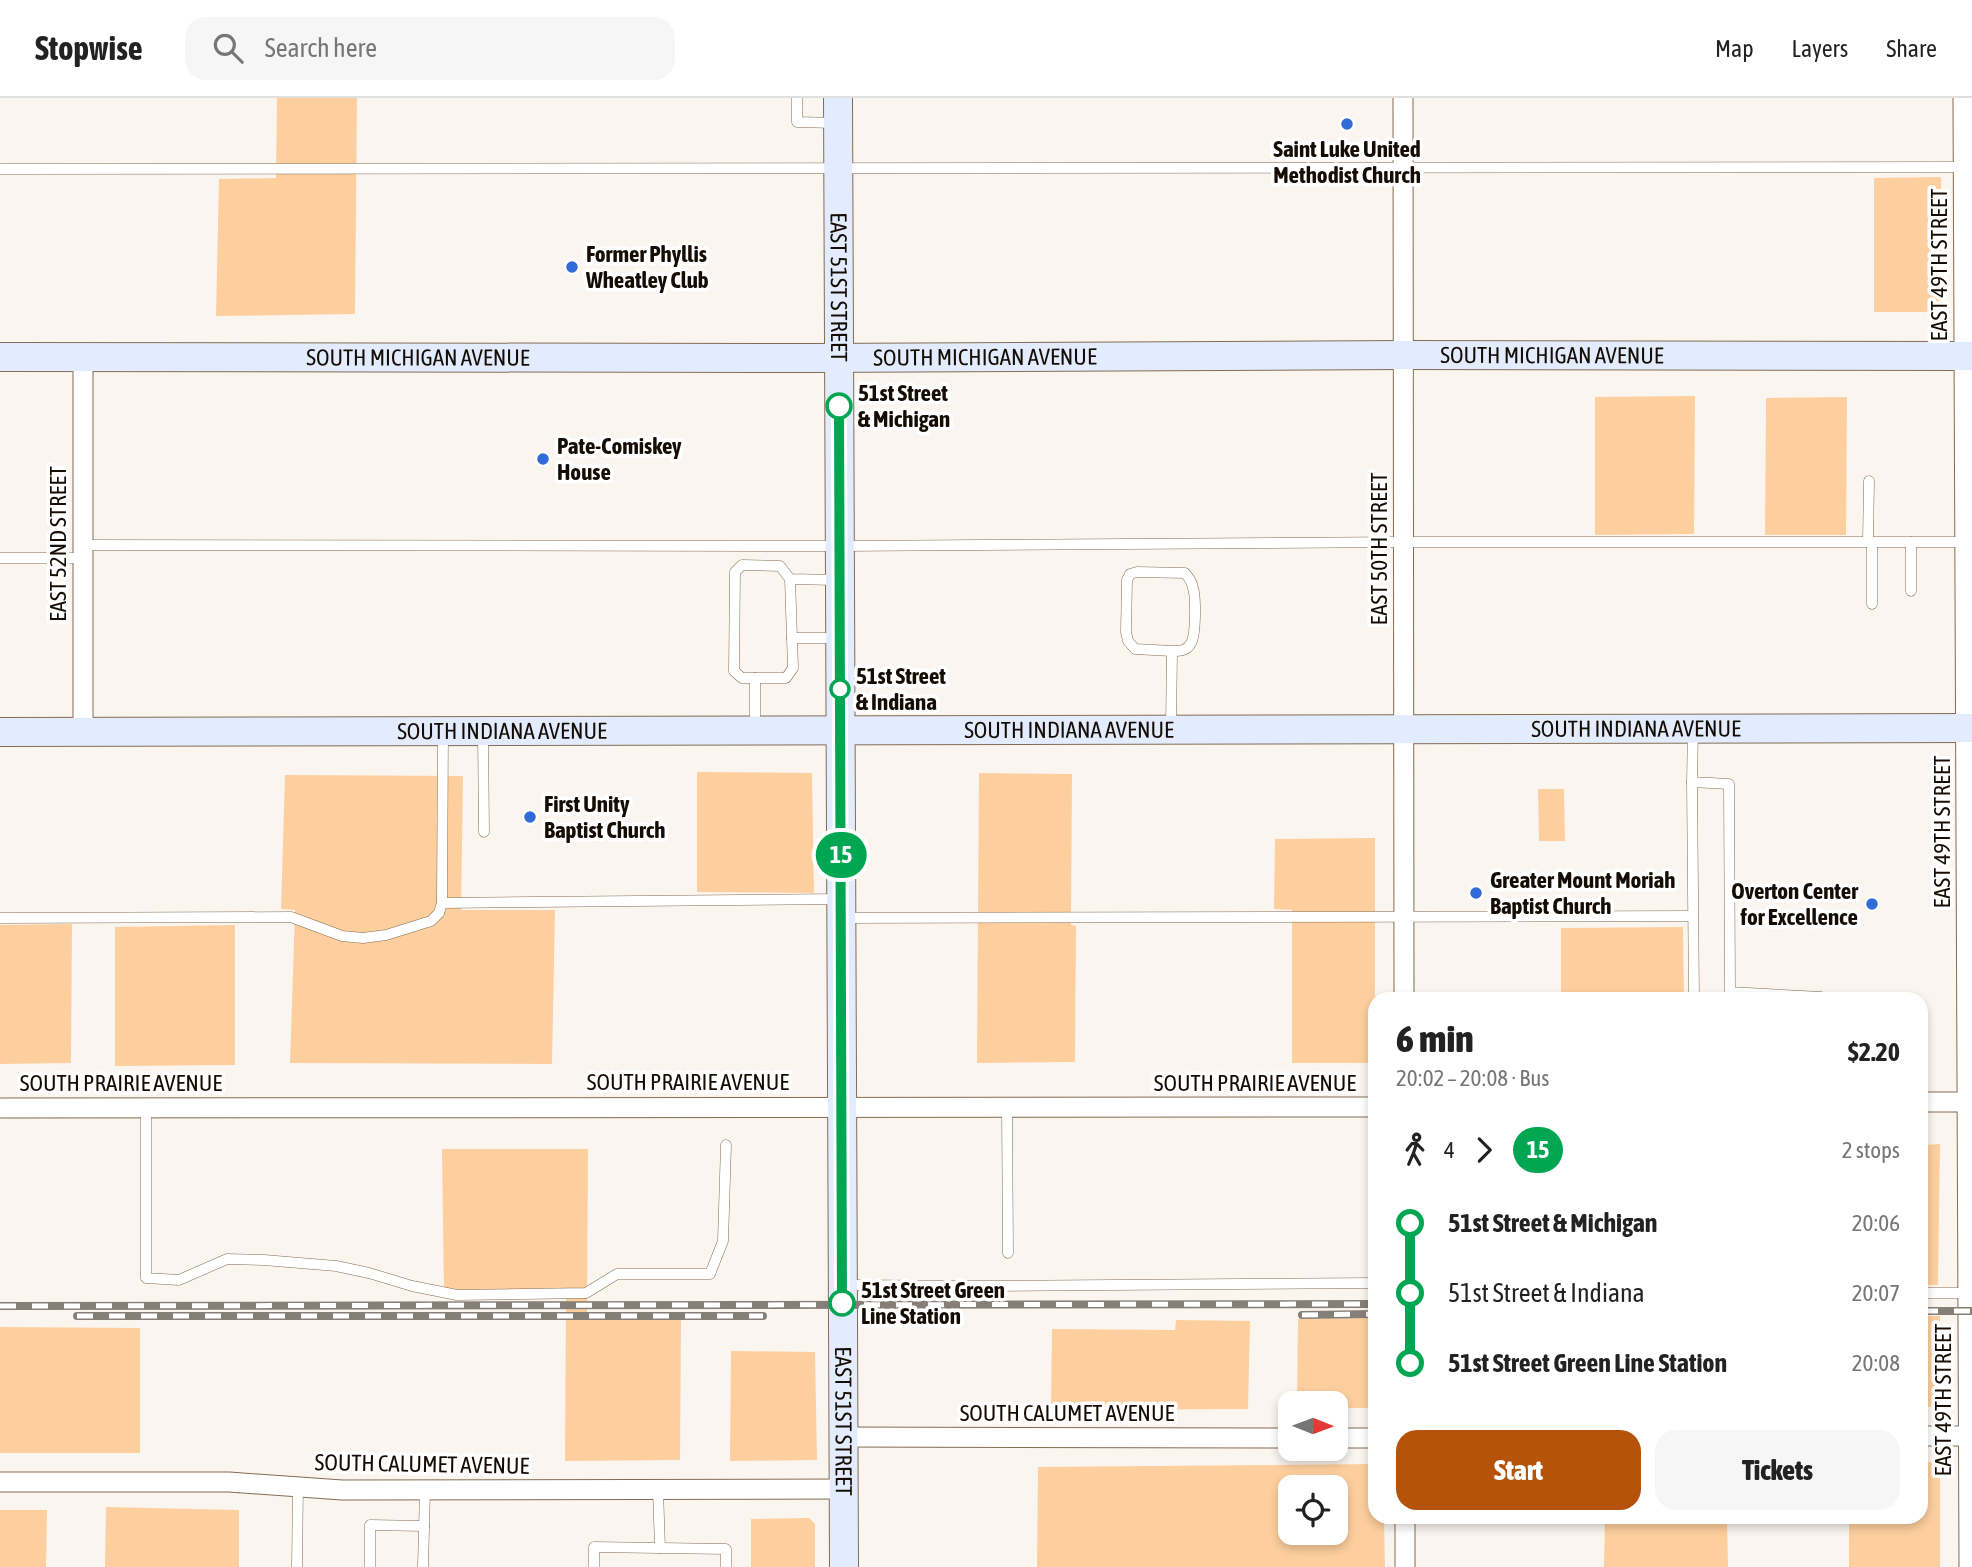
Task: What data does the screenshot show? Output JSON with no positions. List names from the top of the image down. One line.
{"streets":{"street":["EAST 49TH STREET","EAST 51ST STREET","SOUTH MICHIGAN AVENUE","EAST 52ND STREET","EAST 50TH STREET","SOUTH INDIANA AVENUE","SOUTH PRAIRIE AVENUE","SOUTH CALUMET AVENUE"]},"crossings":[["EAST 49TH STREET","SOUTH MICHIGAN AVENUE"],["EAST 49TH STREET","SOUTH INDIANA AVENUE"],["EAST 51ST STREET","SOUTH MICHIGAN AVENUE"],["EAST 51ST STREET","SOUTH INDIANA AVENUE"],["EAST 51ST STREET","SOUTH PRAIRIE AVENUE"],["EAST 51ST STREET","SOUTH CALUMET AVENUE"],["SOUTH MICHIGAN AVENUE","EAST 52ND STREET"],["SOUTH MICHIGAN AVENUE","EAST 50TH STREET"],["EAST 52ND STREET","SOUTH INDIANA AVENUE"],["EAST 50TH STREET","SOUTH INDIANA AVENUE"]],"places":["Saint Luke United Methodist Church","Former Phyllis Wheatley Club","51st Street & Michigan","Pate-Comiskey House","51st Street & Indiana","First Unity Baptist Church","Greater Mount Moriah Baptist Church","Overton Center for Excellence","51st Street Green Line Station"],"lines":["bus line 15"],"north":"right","page":{"header":"Stopwise","search":"Search here","nav":["Map","Layers","Share"],"on_map":"15","heading":["6 min","20:02 – 20:08 · Bus","$2.20"],"legs":["4","15","2 stops"],"list":[{"name":"51st Street & Michigan","value":"20:06"},{"name":"51st Street & Indiana","value":"20:07"},{"name":"51st Street Green Line Station","value":"20:08"}],"buttons":["Start","Tickets"]}}
